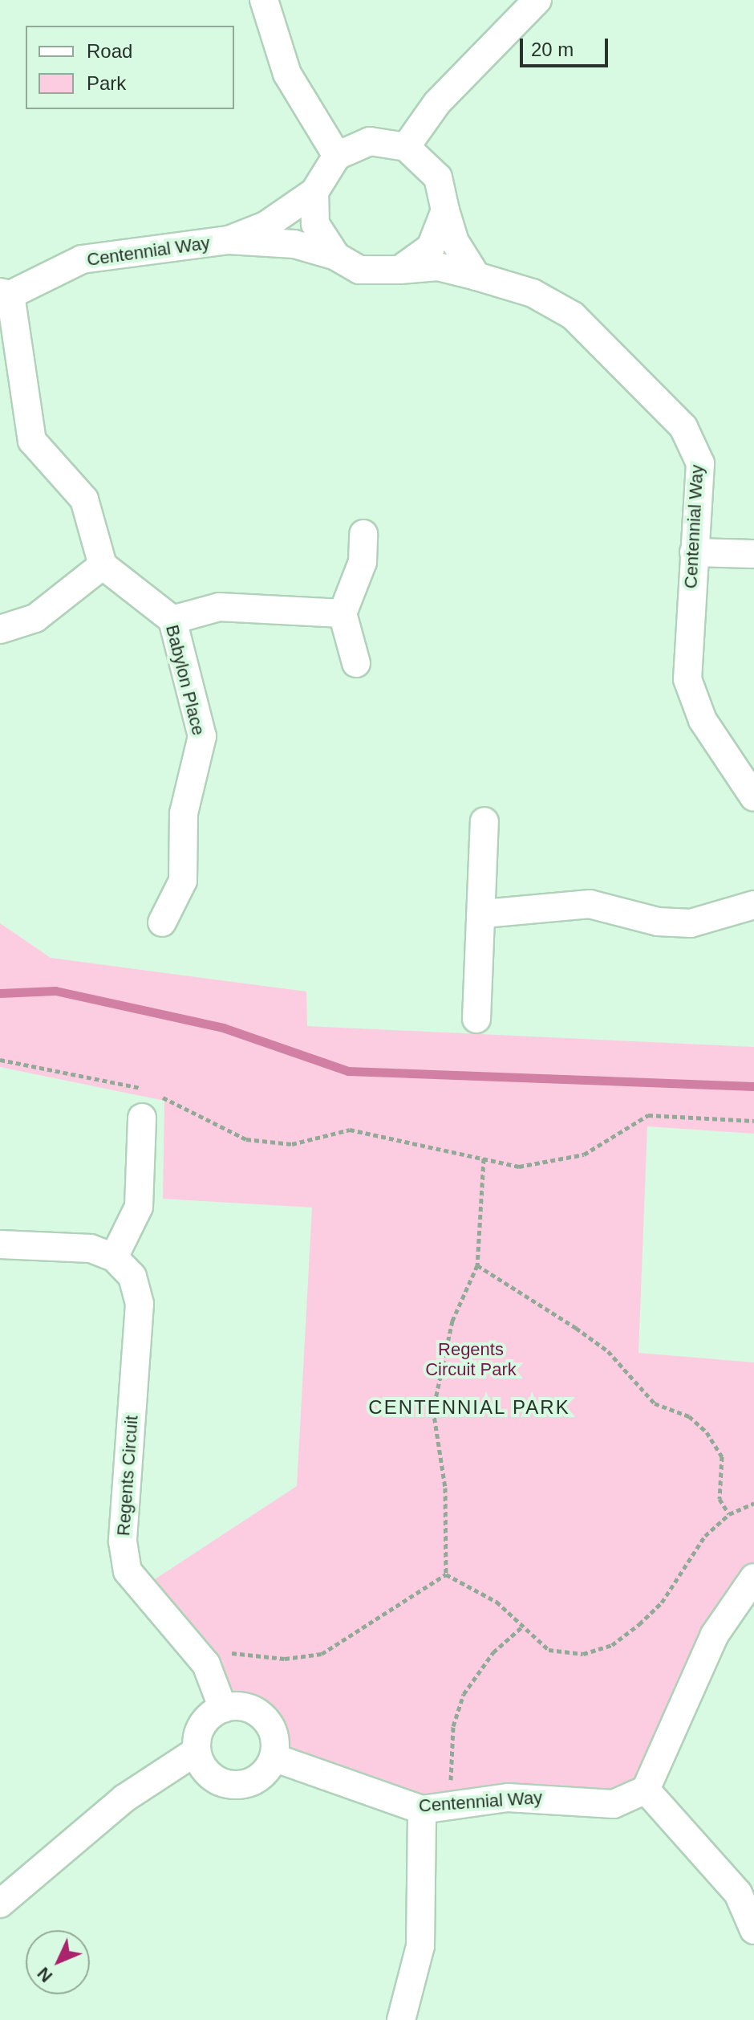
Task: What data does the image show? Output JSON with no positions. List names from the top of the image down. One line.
{"streets":{"street":["Centennial Way","Babylon Place","Regents Circuit"]},"crossings":[["Centennial Way","Regents Circuit"]],"districts":["CENTENNIAL PARK"],"parks":["Regents Circuit Park"],"legend":["Road","Park"],"scale_bar":"20 m","north":"bottom left"}
